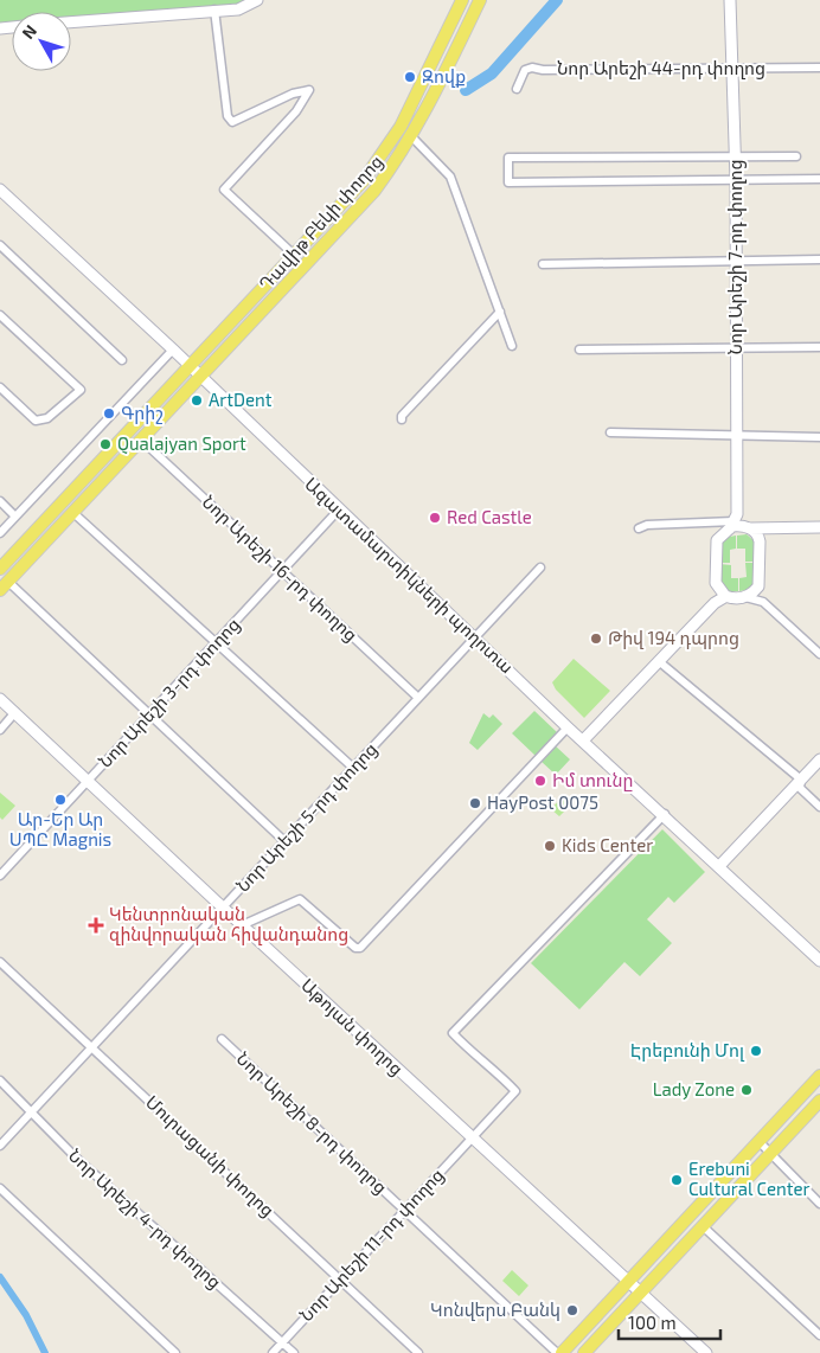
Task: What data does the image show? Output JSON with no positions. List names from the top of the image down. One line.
{"streets":{"main road":["Դավիթ Բեկի փողոց"],"street":["Նոր Արեշի 44-րդ փողոց","Նոր Արեշի 7-րդ փողոց","Նոր Արեշի 16-րդ փողոց","Ազատամարտիկների պողոտա","Նոր Արեշի 3-րդ փողոց","Նոր Արեշի 5-րդ փողոց","Աթոյան փողոց","Նոր Արեշի 8-րդ փողոց","Մուրացանի փողոց","Նոր Արեշի 4-րդ փողոց","Նոր Արեշի 11-րդ փողոց"]},"crossings":[["Նոր Արեշի 44-րդ փողոց","Նոր Արեշի 7-րդ փողոց"],["Դավիթ Բեկի փողոց","Նոր Արեշի 16-րդ փողոց"],["Դավիթ Բեկի փողոց","Ազատամարտիկների պողոտա"],["Նոր Արեշի 16-րդ փողոց","Նոր Արեշի 3-րդ փողոց"],["Նոր Արեշի 16-րդ փողոց","Նոր Արեշի 5-րդ փողոց"],["Ազատամարտիկների պողոտա","Նոր Արեշի 3-րդ փողոց"],["Ազատամարտիկների պողոտա","Նոր Արեշի 5-րդ փողոց"],["Ազատամարտիկների պողոտա","Նոր Արեշի 11-րդ փողոց"],["Նոր Արեշի 3-րդ փողոց","Աթոյան փողոց"],["Նոր Արեշի 5-րդ փողոց","Աթոյան փողոց"],["Նոր Արեշի 5-րդ փողոց","Մուրացանի փողոց"],["Նոր Արեշի 5-րդ փողոց","Նոր Արեշի 4-րդ փողոց"],["Աթոյան փողոց","Նոր Արեշի 11-րդ փողոց"],["Նոր Արեշի 8-րդ փողոց","Նոր Արեշի 11-րդ փողոց"],["Մուրացանի փողոց","Նոր Արեշի 11-րդ փողոց"],["Նոր Արեշի 4-րդ փողոց","Նոր Արեշի 11-րդ փողոց"]],"places":{"other":["Զովք","ArtDent","Գրիշ","Qualajyan Sport","Red Castle","Թիվ 194 դպրոց","Իմ տունը","Ար-Եր Ար ՍՊԸ Magnis","HayPost 0075","Kids Center","Էրեբունի Մոլ","Lady Zone","Erebuni Cultural Center","Կոնվերս Բանկ"],"health":["Կենտրոնական զինվորական հիվանդանոց"]},"scale_bar":"100 m","north":"top left"}
